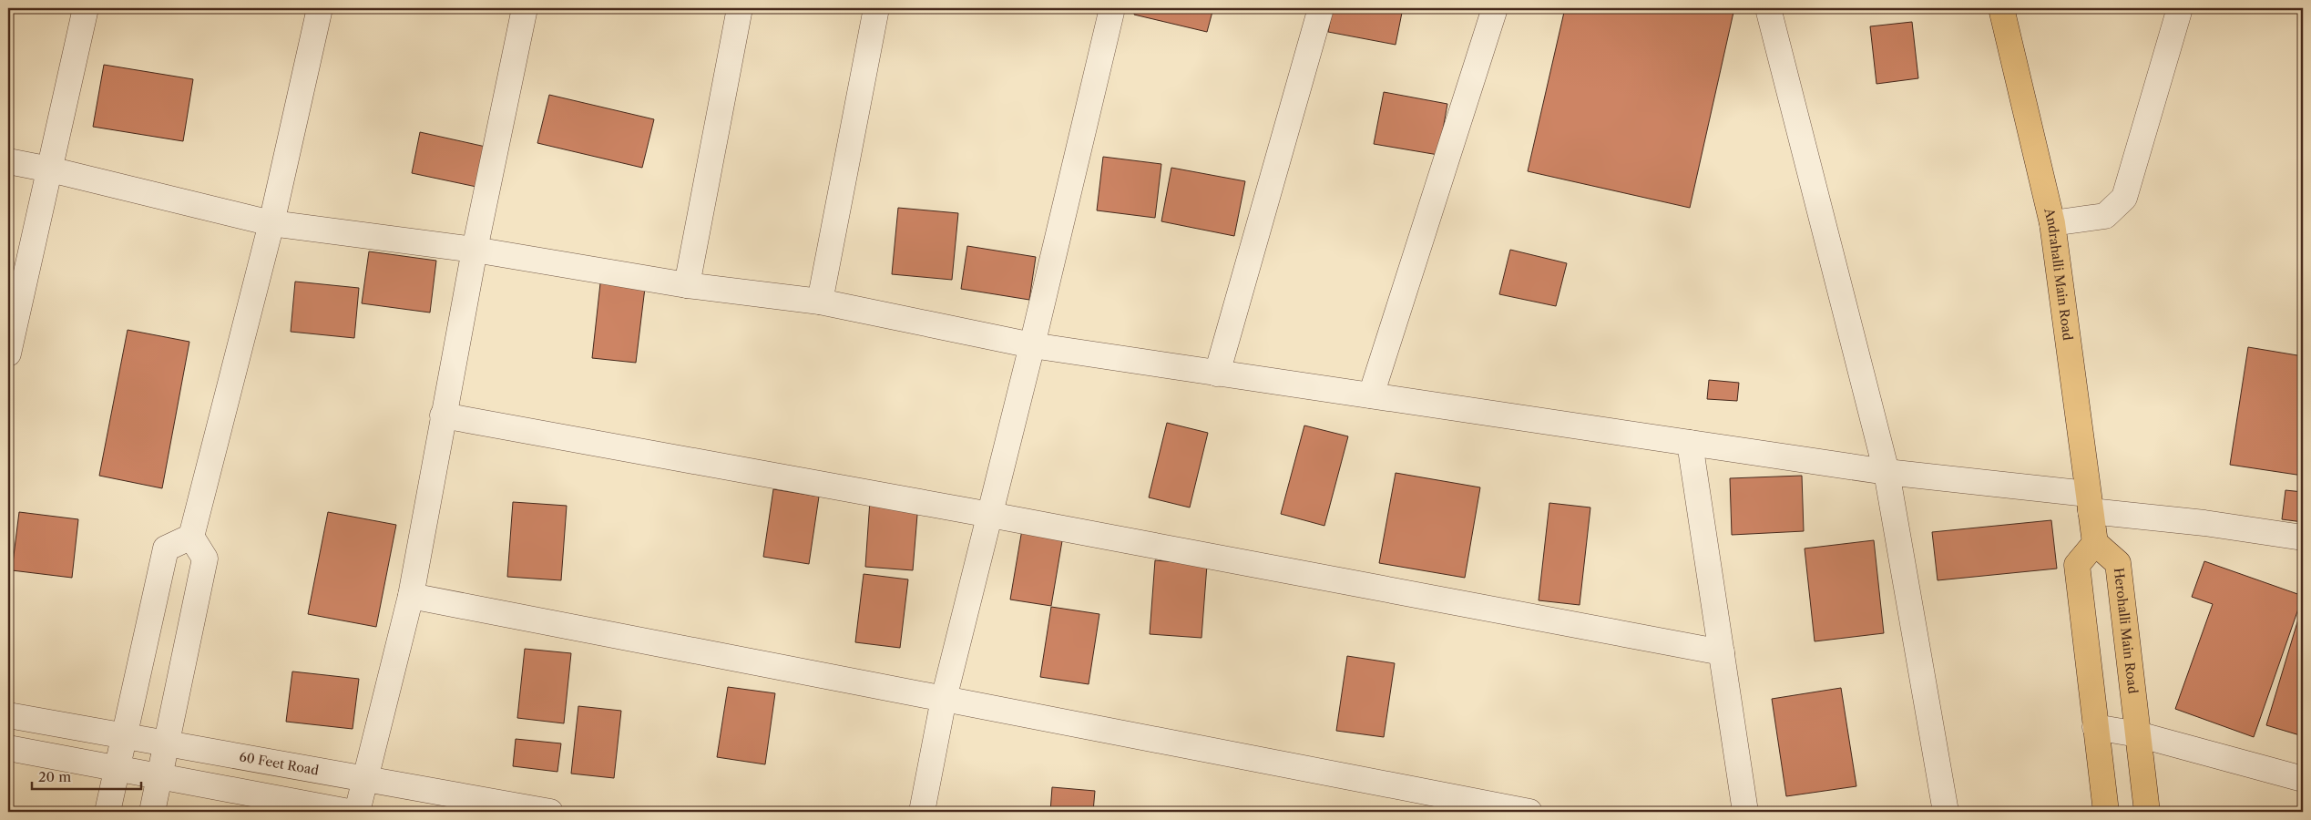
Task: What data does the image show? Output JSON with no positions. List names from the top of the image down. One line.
{"streets":{"main road":["Andrahalli Main Road","Herohalli Main Road"],"street":["60 Feet Road"]},"crossings":[["Andrahalli Main Road","Herohalli Main Road"]],"scale_bar":"20 m"}
